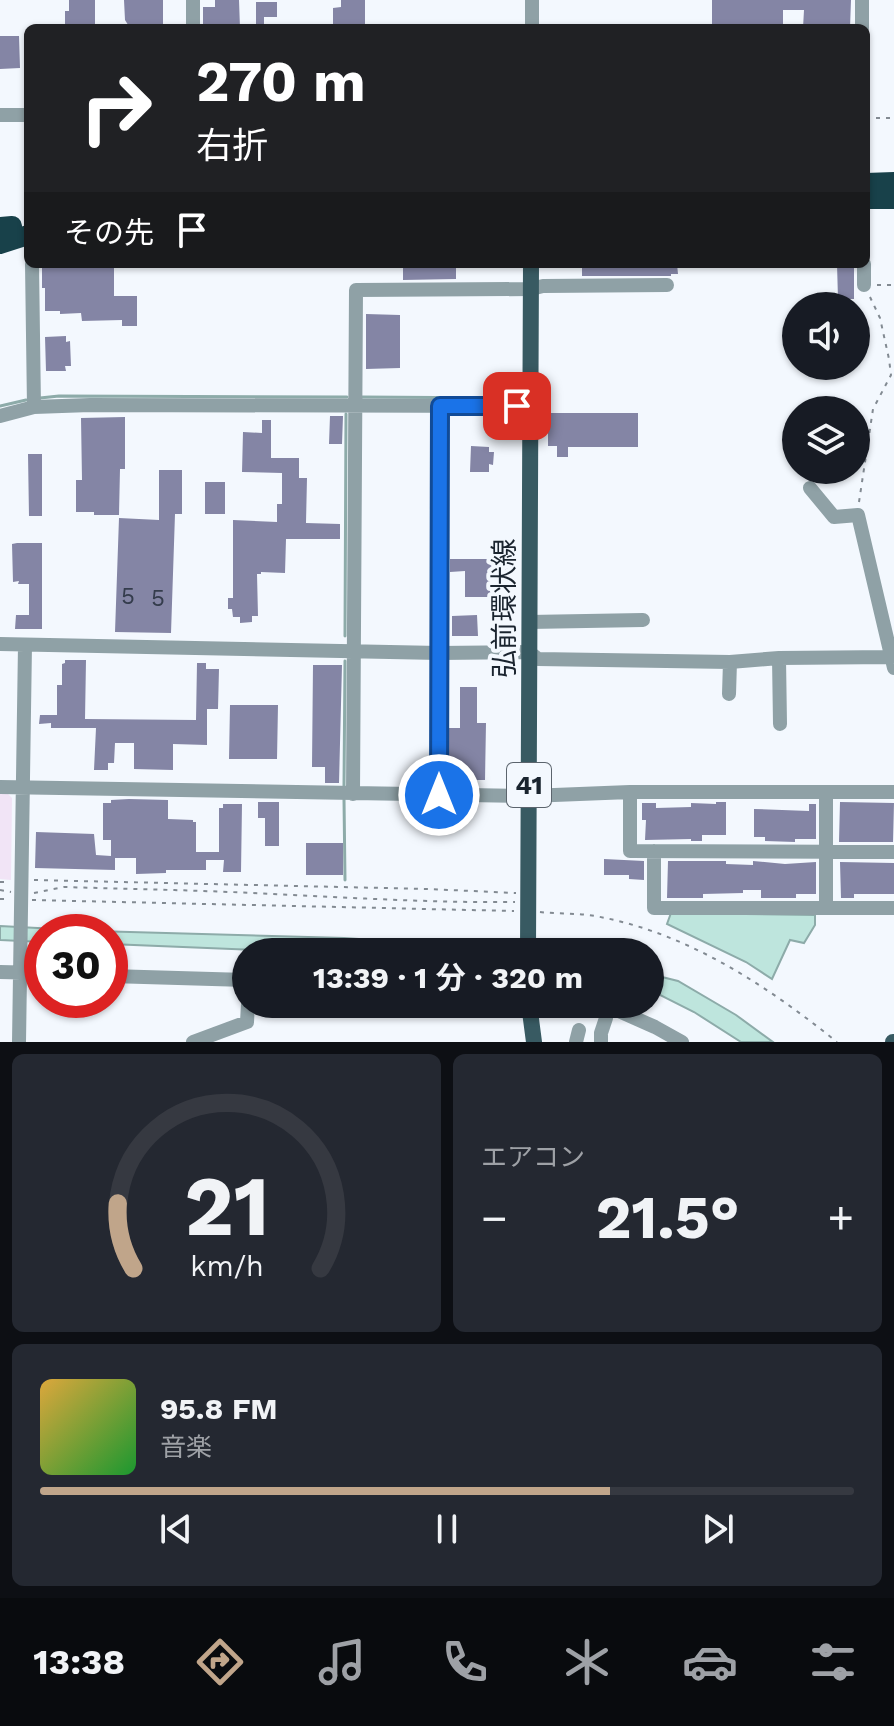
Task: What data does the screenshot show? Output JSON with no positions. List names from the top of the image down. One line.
{"streets":{"main road":["弘前環状線","41"]},"house_numbers":["5","5"],"page":{"turn":["270 m","右折"],"then":"その先","limit":"30","trip":"13:39 · 1 分 · 320 m","tile":"エアコン","heat":["−","21.5°","+"],"song":["95.8 FM","音楽"],"tabs":"13:38","gauge":["21","km/h"]}}
